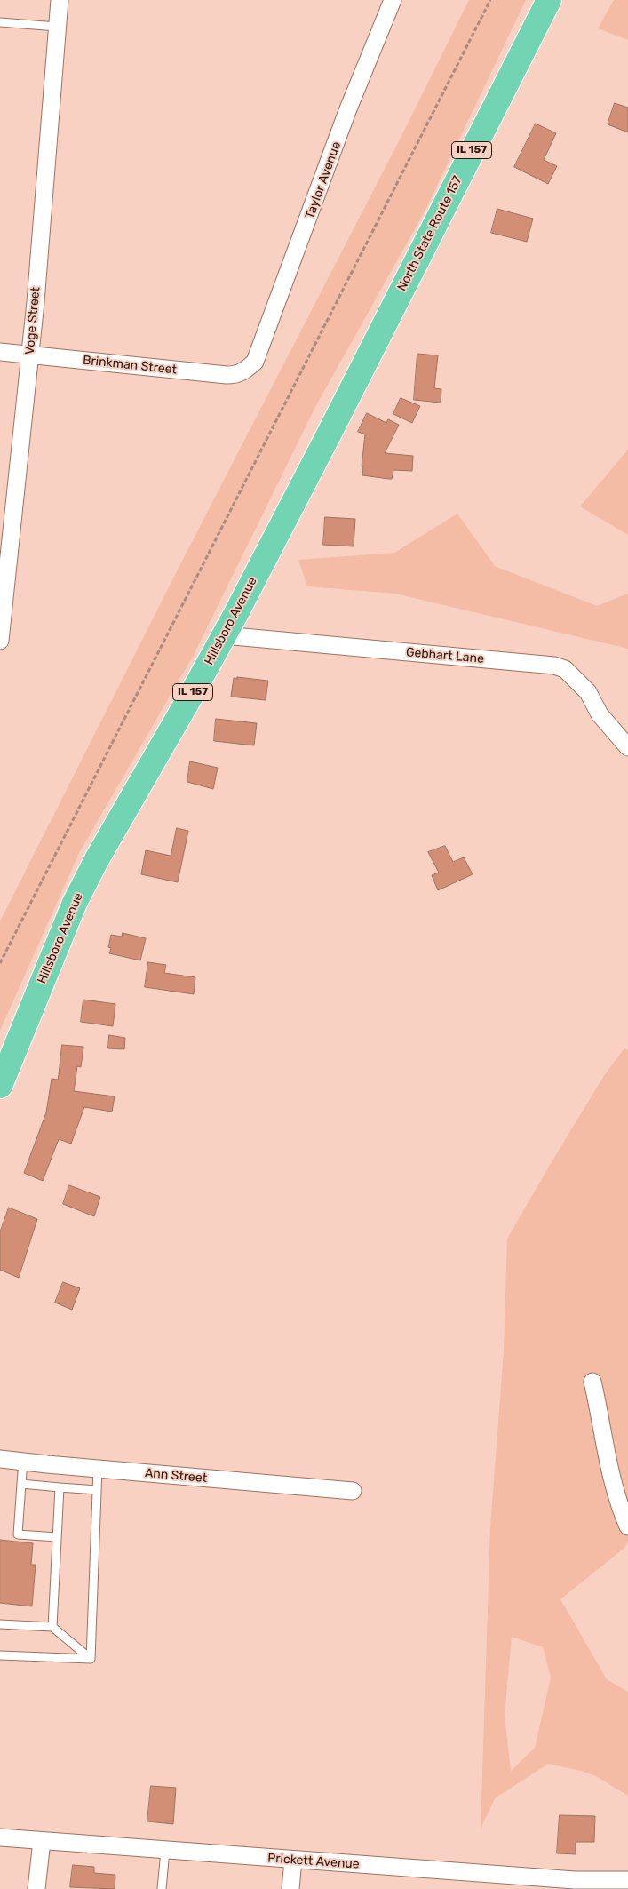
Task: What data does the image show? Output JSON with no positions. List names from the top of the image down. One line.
{"streets":{"main road":["IL 157","North State Route 157","Hillsboro Avenue"],"street":["Taylor Avenue","Voge Street","Brinkman Street","Gebhart Lane","Ann Street","Prickett Avenue"]},"crossings":[["Taylor Avenue","Brinkman Street"],["North State Route 157","Hillsboro Avenue"],["Voge Street","Brinkman Street"],["Hillsboro Avenue","Gebhart Lane"]]}
